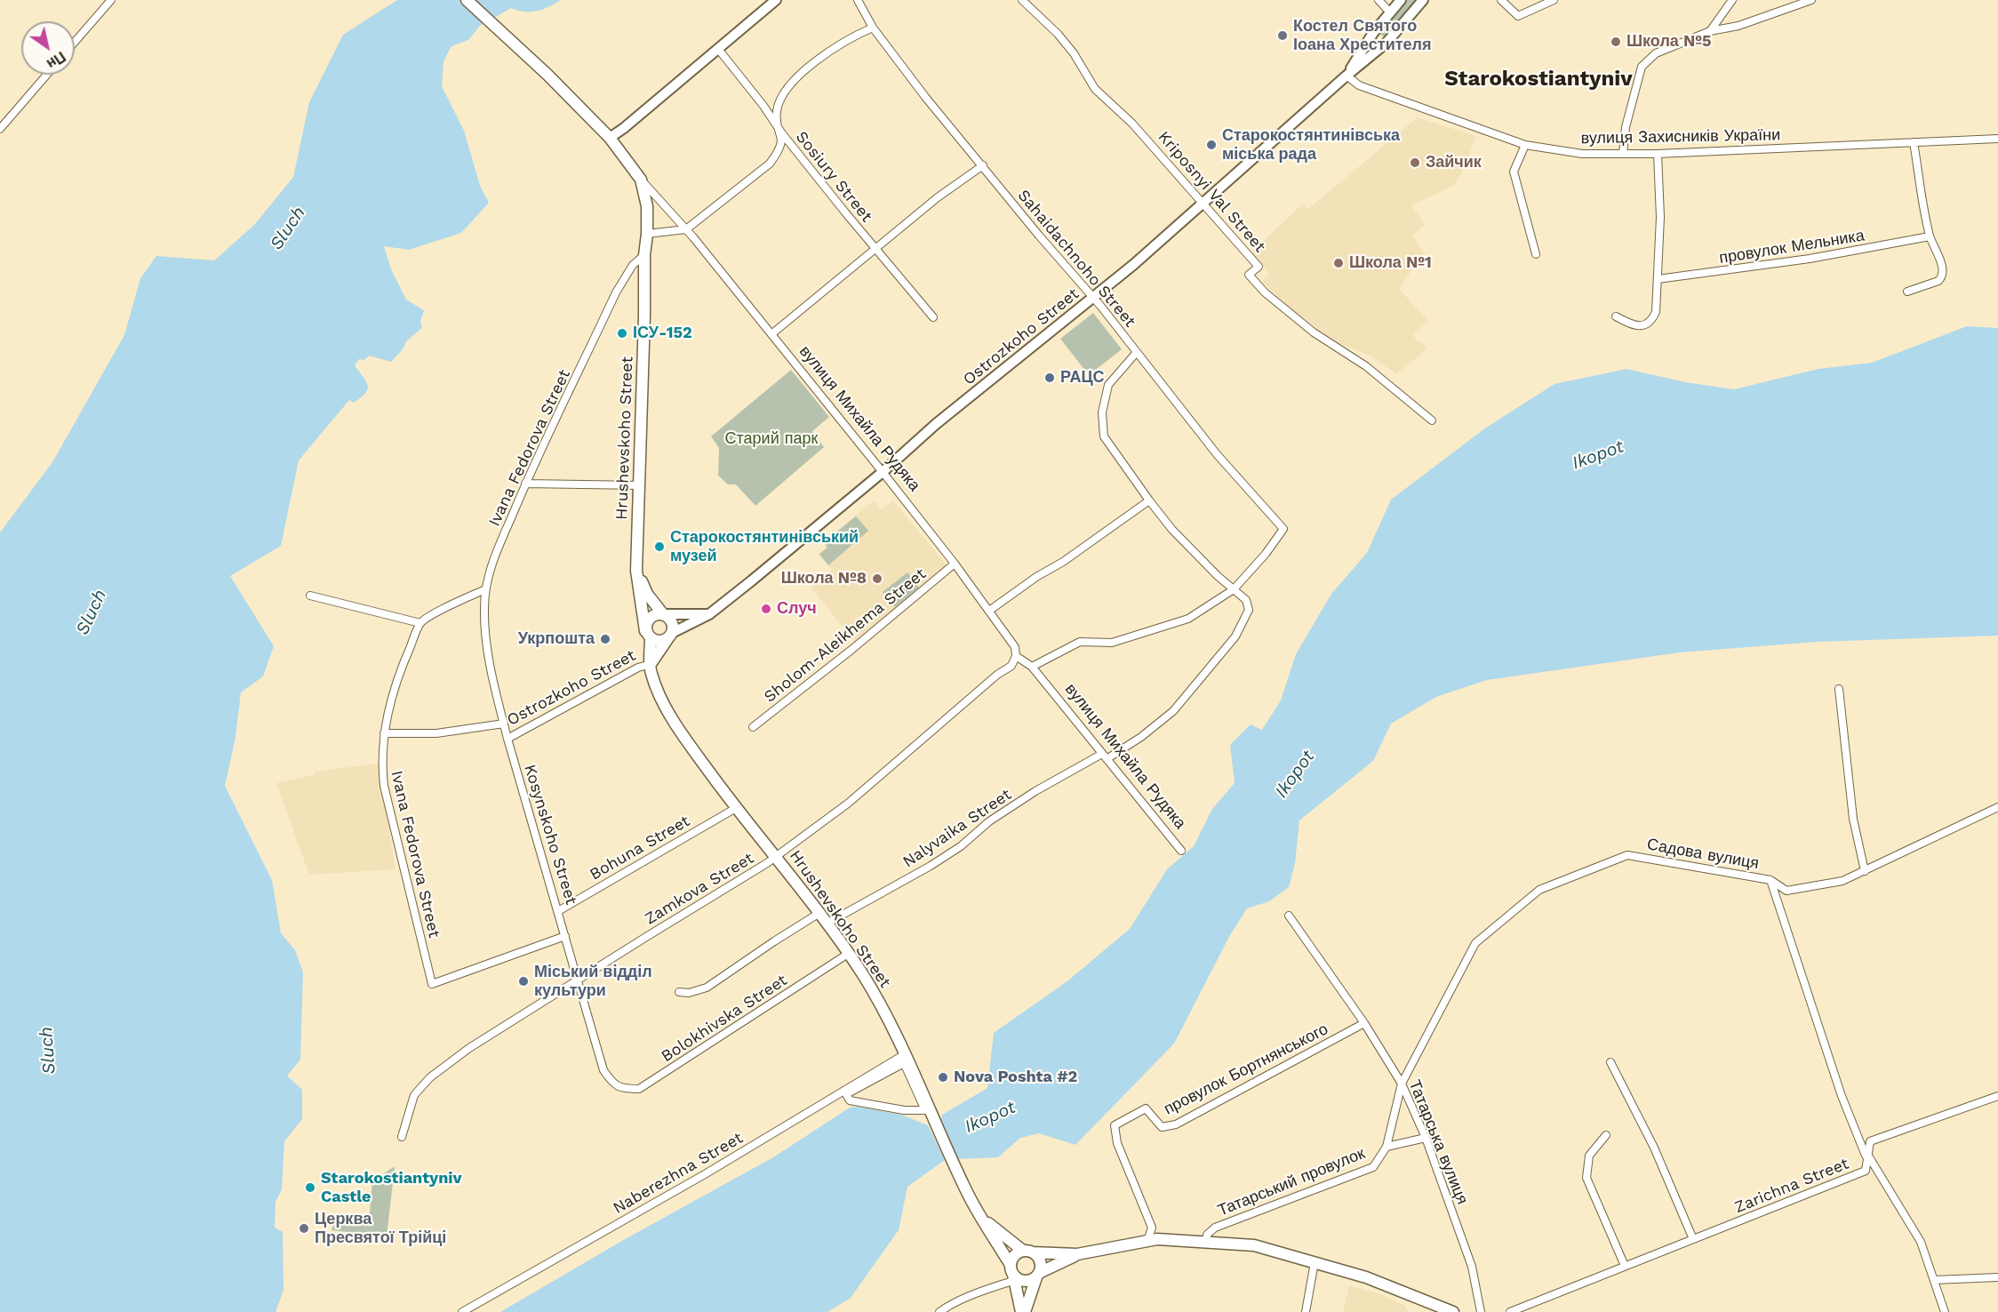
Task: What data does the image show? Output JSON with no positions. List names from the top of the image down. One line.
{"streets":{"main road":["Ostrozkoho Street","вулиця Михайла Рудяка","Hrushevskoho Street"],"street":["вулиця Захисників України","Sosiury Street","Kriposnyi Val Street","провулок Мельника","Sahaidachnoho Street","Ivana Fedorova Street","Sholom-Aleikhema Street","Nalyvaika Street","Kosynskoho Street","Bohuna Street","Садова вулиця","Zamkova Street","Bolokhivska Street","провулок Бортнянського","Татарська вулиця","Naberezhna Street","Татарський провулок","Zarichna Street"]},"crossings":[["вулиця Захисників України","Ostrozkoho Street"],["Kriposnyi Val Street","Ostrozkoho Street"],["Sahaidachnoho Street","Ostrozkoho Street"],["Sahaidachnoho Street","Nalyvaika Street"],["Ostrozkoho Street","вулиця Михайла Рудяка"],["Ostrozkoho Street","Hrushevskoho Street"],["Ostrozkoho Street","Kosynskoho Street"],["вулиця Михайла Рудяка","Hrushevskoho Street"],["вулиця Михайла Рудяка","Sholom-Aleikhema Street"],["вулиця Михайла Рудяка","Nalyvaika Street"],["вулиця Михайла Рудяка","Zamkova Street"],["Hrushevskoho Street","Ivana Fedorova Street"],["Hrushevskoho Street","Nalyvaika Street"],["Hrushevskoho Street","Bohuna Street"],["Hrushevskoho Street","Zamkova Street"],["Hrushevskoho Street","Bolokhivska Street"],["Hrushevskoho Street","Naberezhna Street"],["Ivana Fedorova Street","Kosynskoho Street"],["Kosynskoho Street","Bohuna Street"],["Kosynskoho Street","Zamkova Street"],["Kosynskoho Street","Bolokhivska Street"],["Садова вулиця","Татарська вулиця"],["Садова вулиця","Татарський провулок"],["Садова вулиця","Zarichna Street"],["провулок Бортнянського","Татарська вулиця"],["Татарська вулиця","Татарський провулок"]],"districts":["Starokostiantyniv"],"water":["Sluch","Ikopot"],"parks":["Старий парк"],"places":["Костел Святого Іоана Хрестителя","Школа №5","Старокостянтинівська міська рада","Зайчик","Школа №1","ІСУ-152","РАЦС","Старокостянтинівський музей","Школа №8","Случ","Укрпошта","Міський відділ культури","Nova Poshta #2","Starokostiantyniv Castle","Церква Пресвятої Трійці"],"north":"bottom right"}
